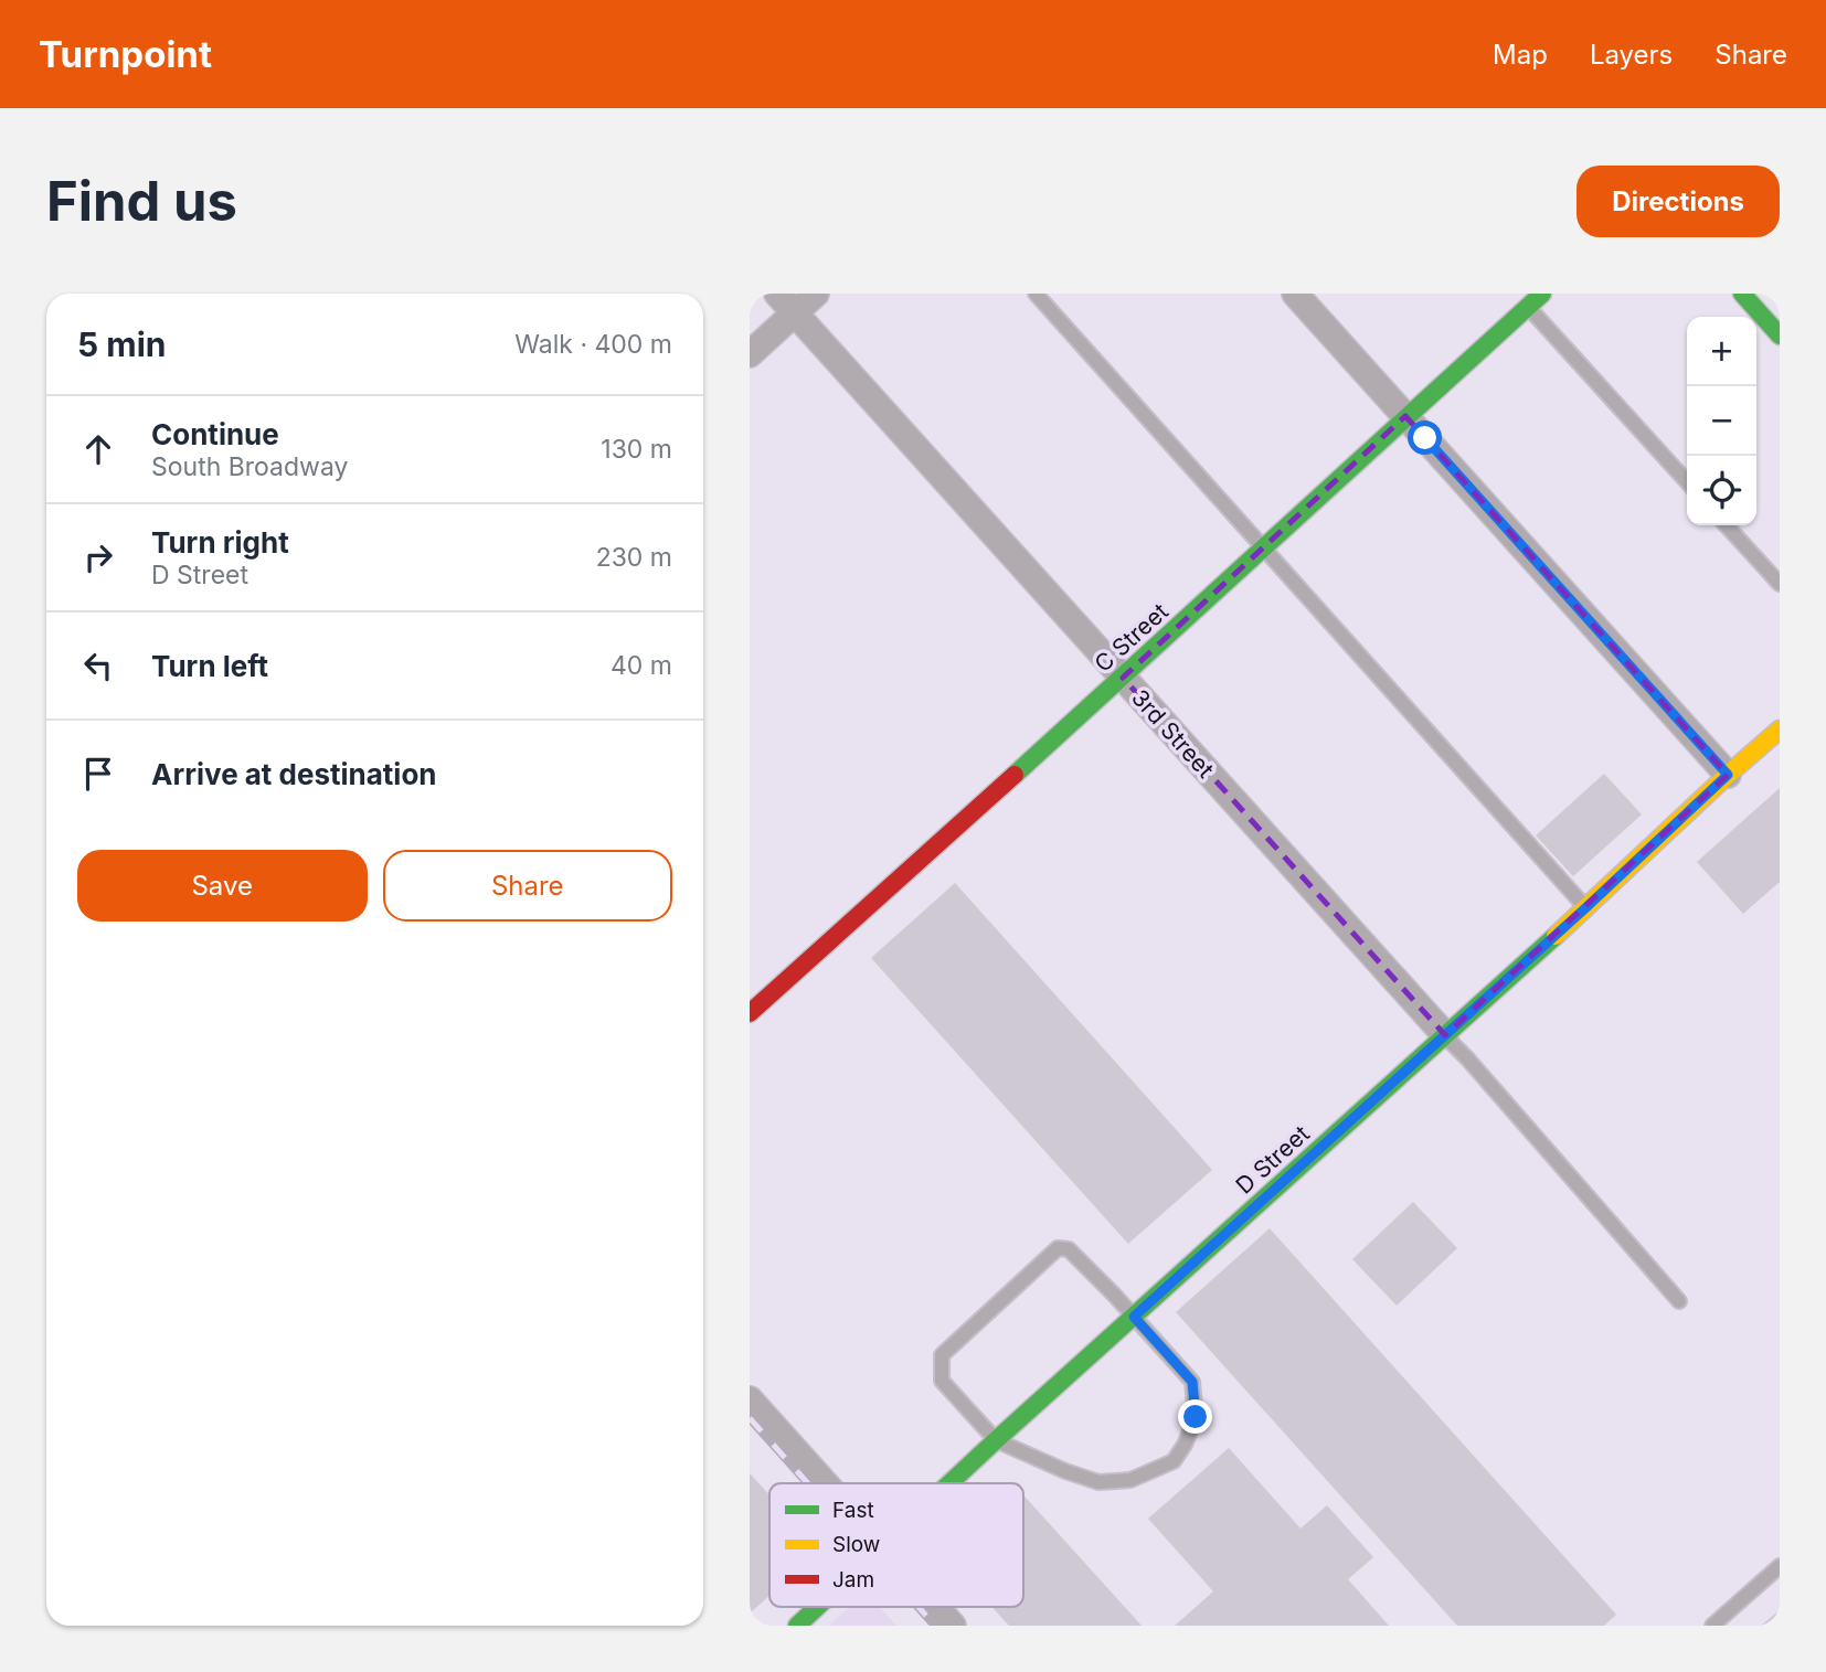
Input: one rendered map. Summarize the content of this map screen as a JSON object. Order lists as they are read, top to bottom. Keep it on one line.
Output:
{"streets":{"street":["C Street","3rd Street","D Street"]},"crossings":[["C Street","3rd Street"],["3rd Street","D Street"]],"legend":["Fast","Slow","Jam"],"page":{"header":"Turnpoint","nav":["Map","Layers","Share"],"buttons":["Directions",["Save","Share"]],"title":"Find us","heading":["5 min","Walk · 400 m"],"map_buttons":["+","−"],"list":[["Continue","South Broadway","130 m"],["Turn right","D Street","230 m"],["Turn left","40 m"],"Arrive at destination"]}}
